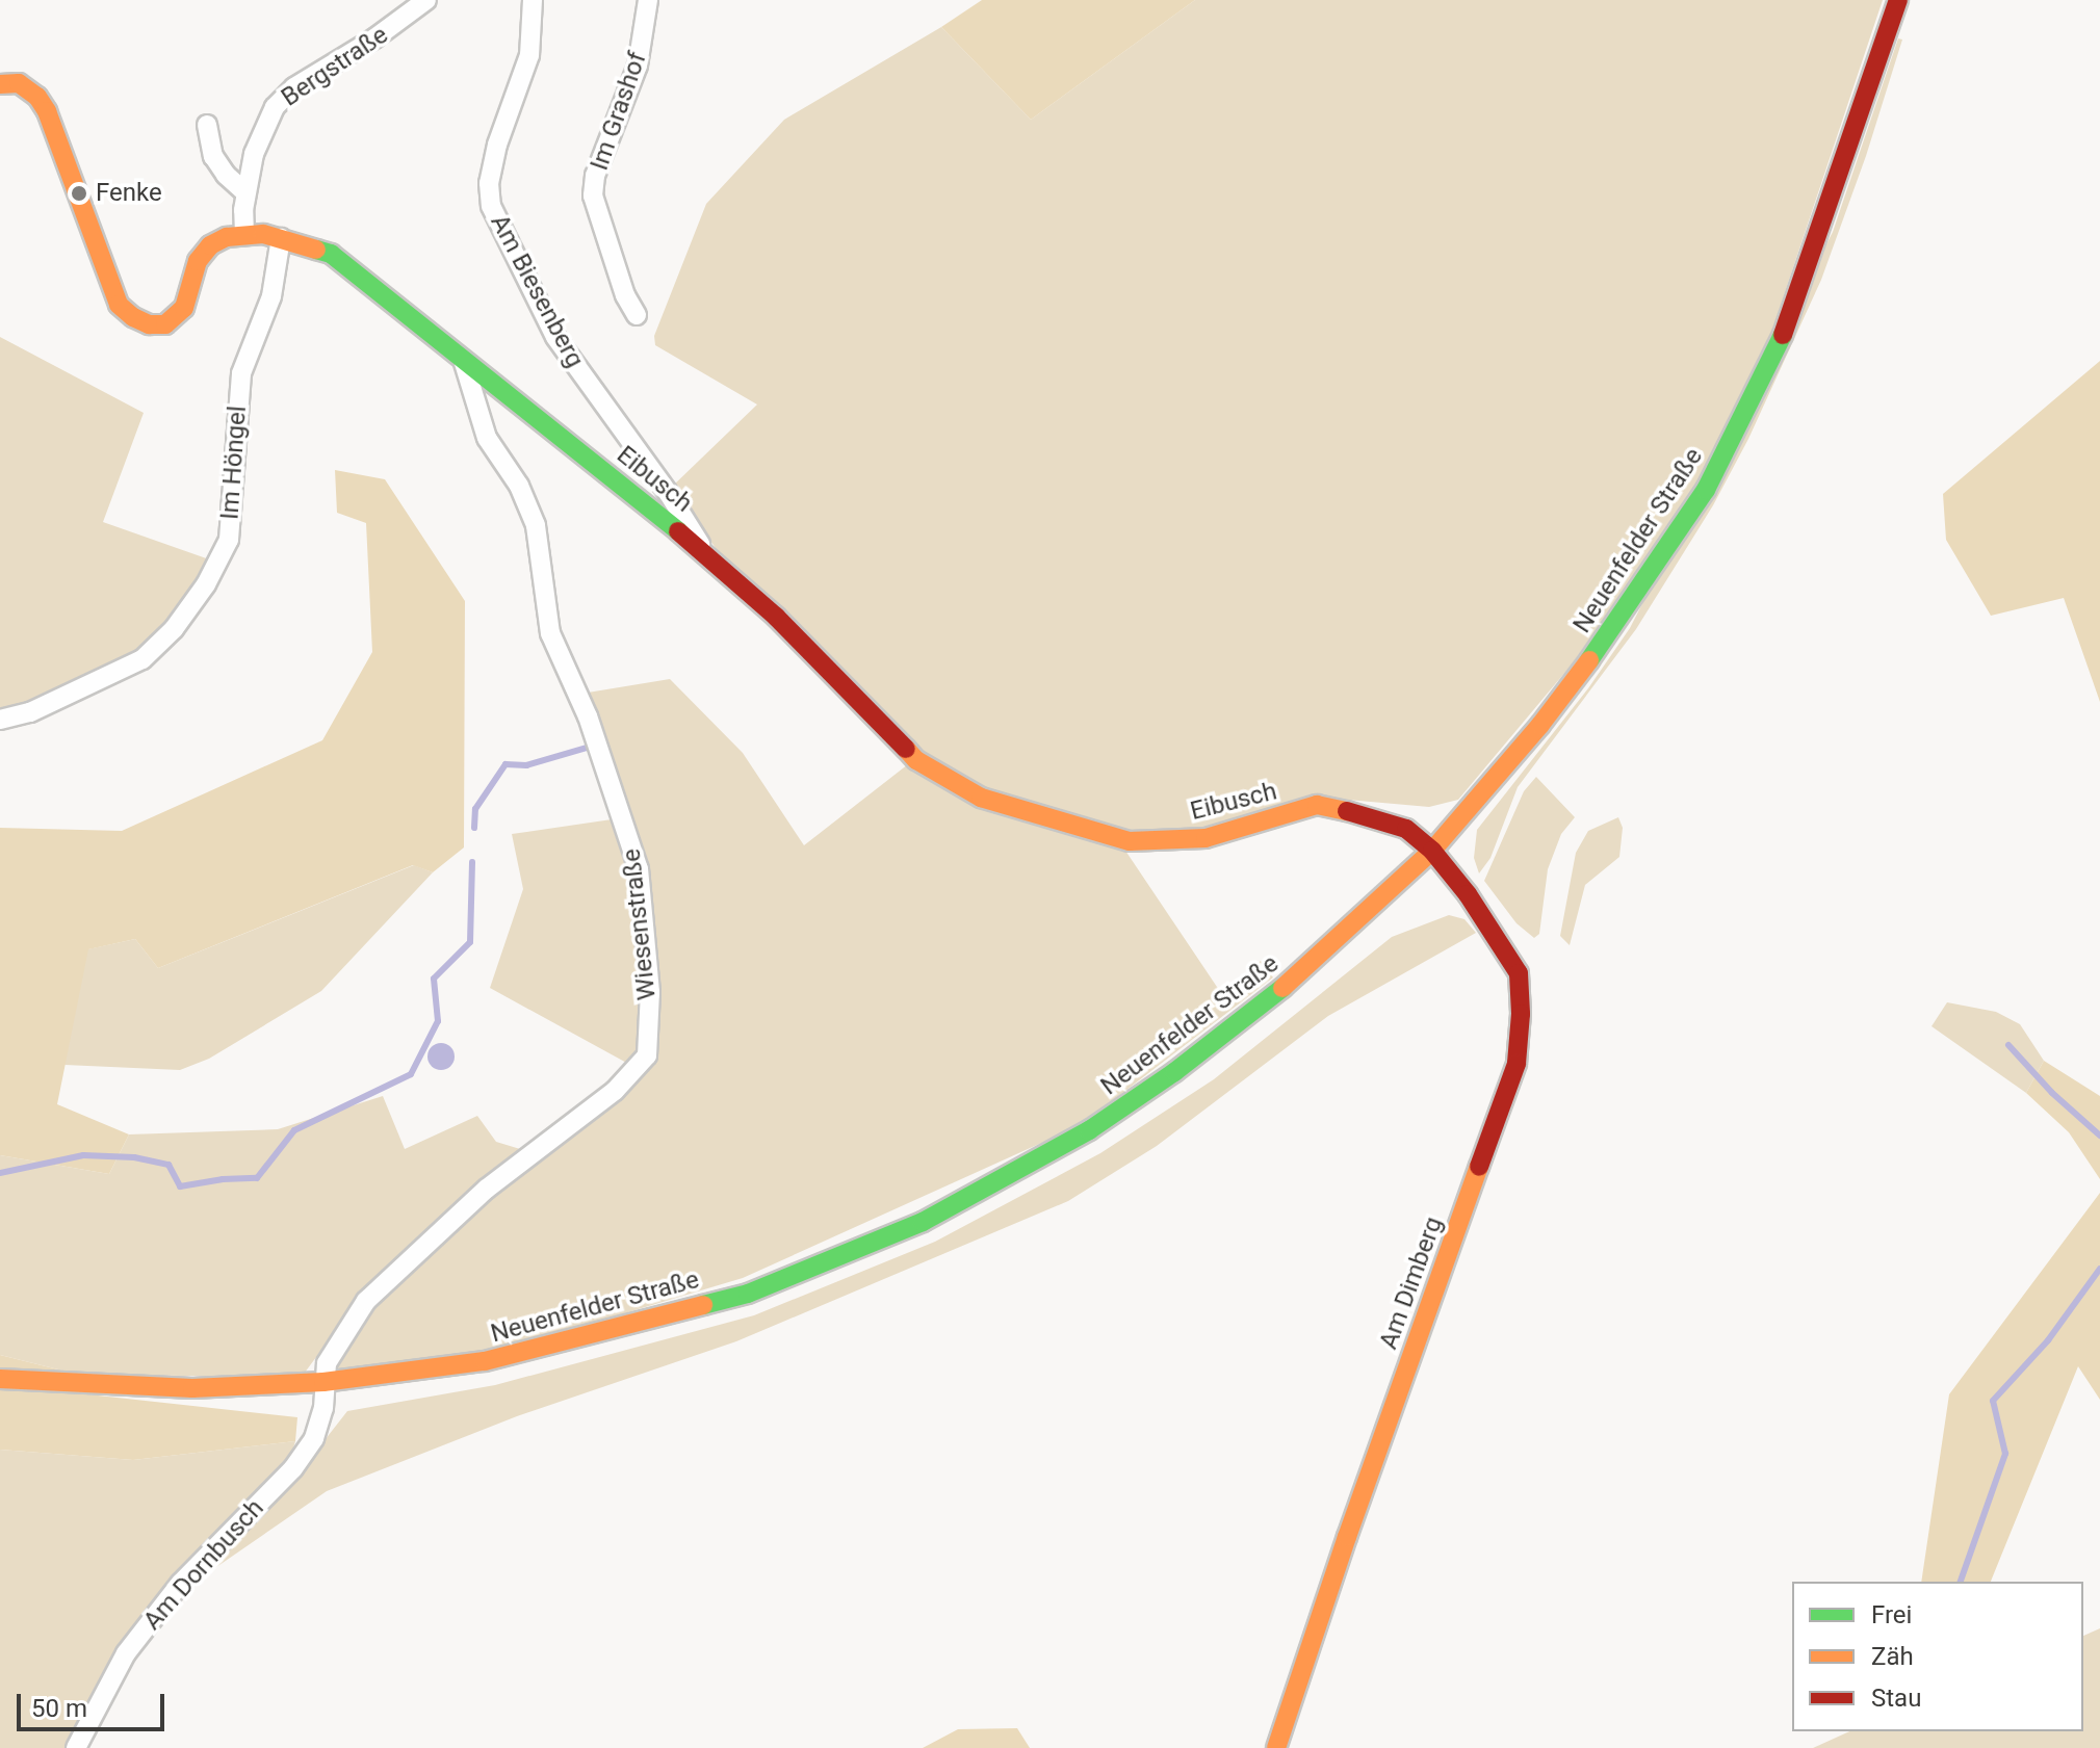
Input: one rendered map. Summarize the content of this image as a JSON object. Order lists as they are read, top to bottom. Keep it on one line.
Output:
{"streets":{"street":["Bergstraße","Im Grashof","Am Biesenberg","Im Höngel","Eibusch","Neuenfelder Straße","Wiesenstraße","Am Dimberg","Am Dornbusch"]},"crossings":[["Bergstraße","Eibusch"],["Am Biesenberg","Eibusch"],["Im Höngel","Eibusch"],["Eibusch","Neuenfelder Straße"],["Eibusch","Wiesenstraße"],["Eibusch","Am Dimberg"],["Neuenfelder Straße","Wiesenstraße"],["Neuenfelder Straße","Am Dimberg"],["Neuenfelder Straße","Am Dornbusch"],["Wiesenstraße","Am Dornbusch"]],"places":["Fenke"],"legend":["Frei","Zäh","Stau"],"scale_bar":"50 m"}
